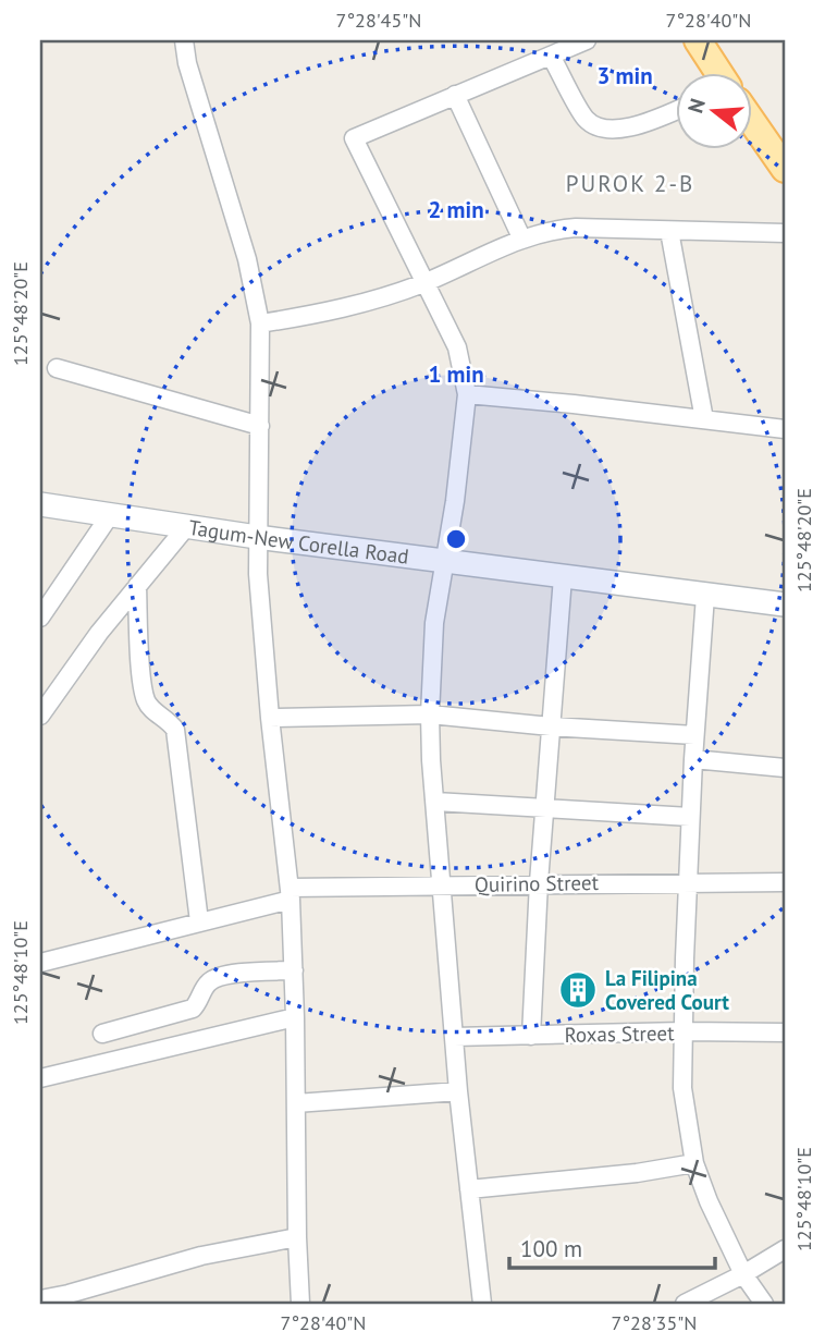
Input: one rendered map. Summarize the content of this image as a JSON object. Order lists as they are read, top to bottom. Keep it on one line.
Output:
{"streets":{"main road":["Tagum-New Corella Road"],"street":["Quirino Street","Roxas Street"]},"districts":["PUROK 2-B"],"places":{"building":["La Filipina Covered Court"]},"scale_bar":"100 m","north":"left","coordinates":["7°28'45\"N","7°28'40\"N","125°48'20\"E","125°48'10\"E","7°28'35\"N"],"rings":["3 min","2 min","1 min"]}
